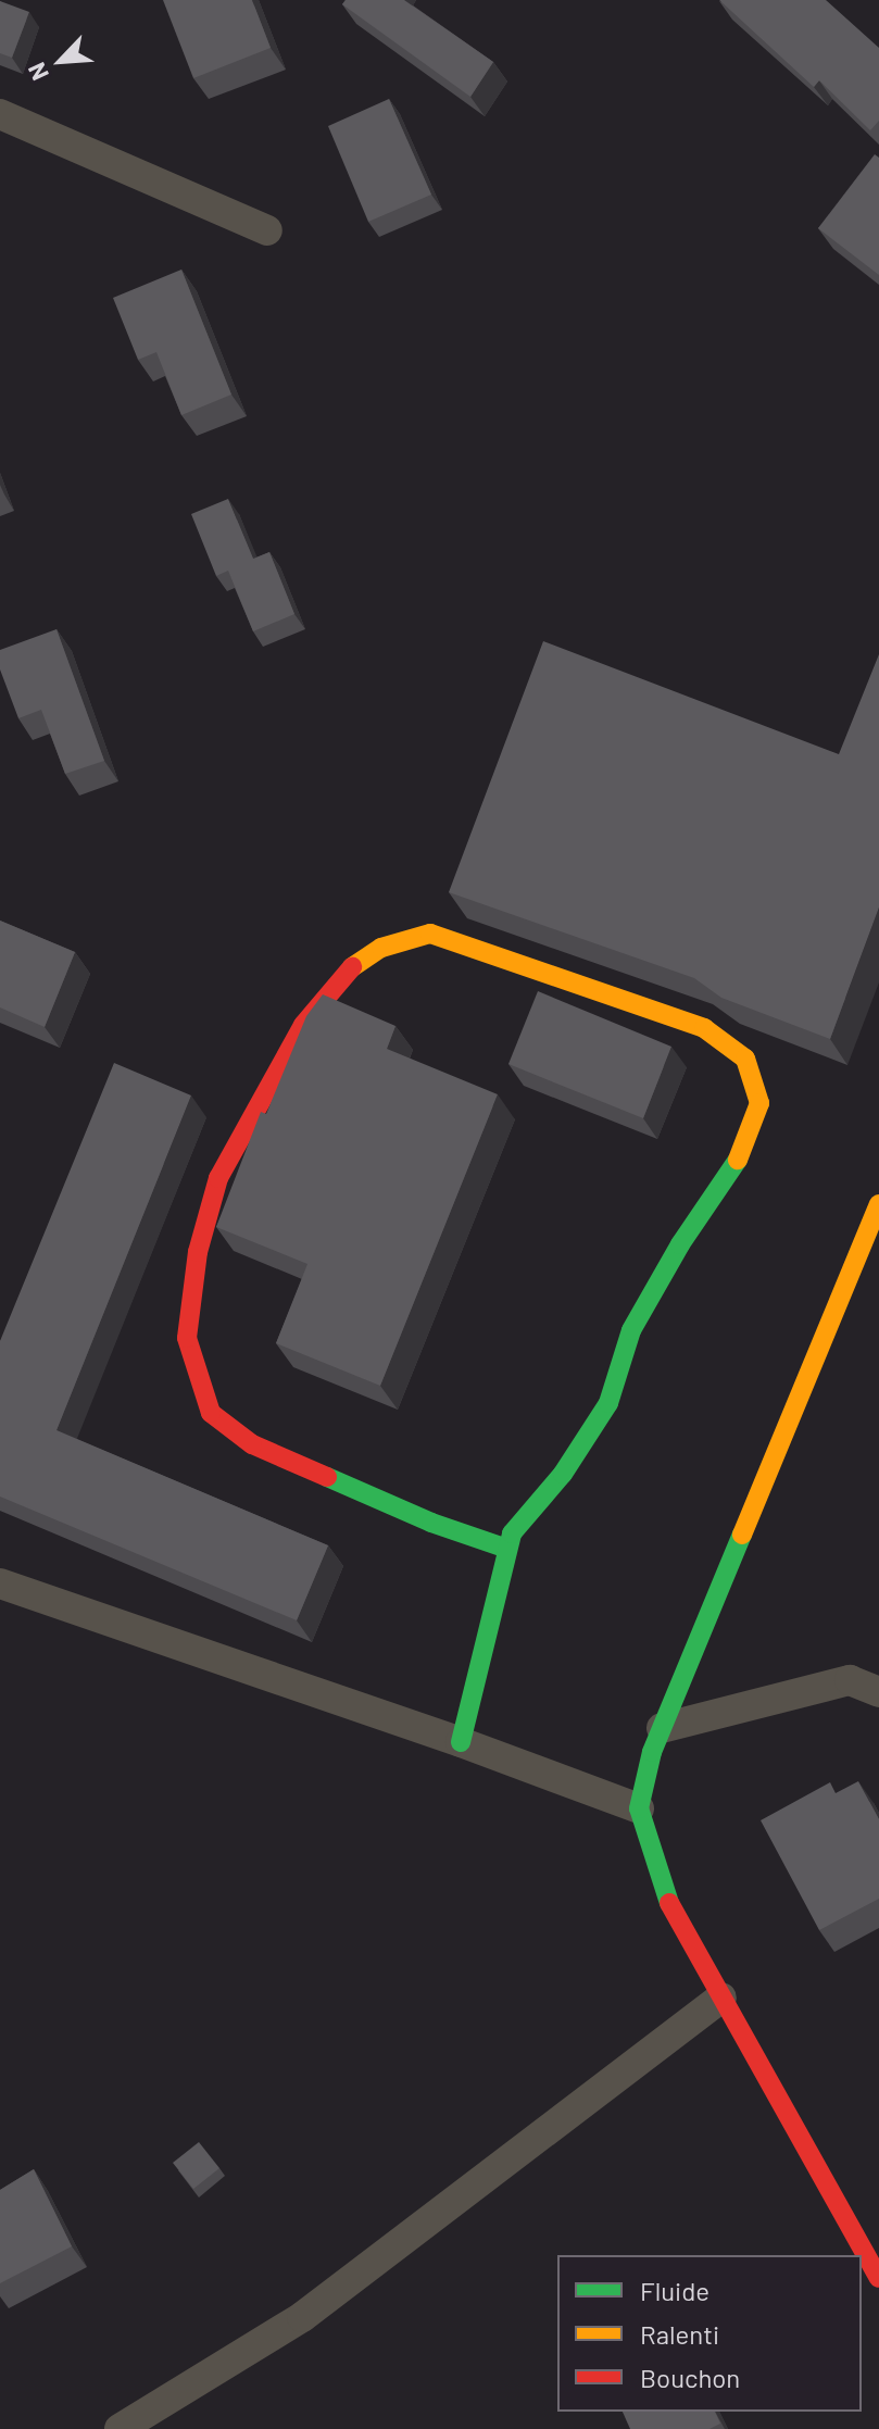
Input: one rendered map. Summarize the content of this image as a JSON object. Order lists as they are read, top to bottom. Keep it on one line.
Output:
{"legend":["Fluide","Ralenti","Bouchon"],"north":"bottom left"}
